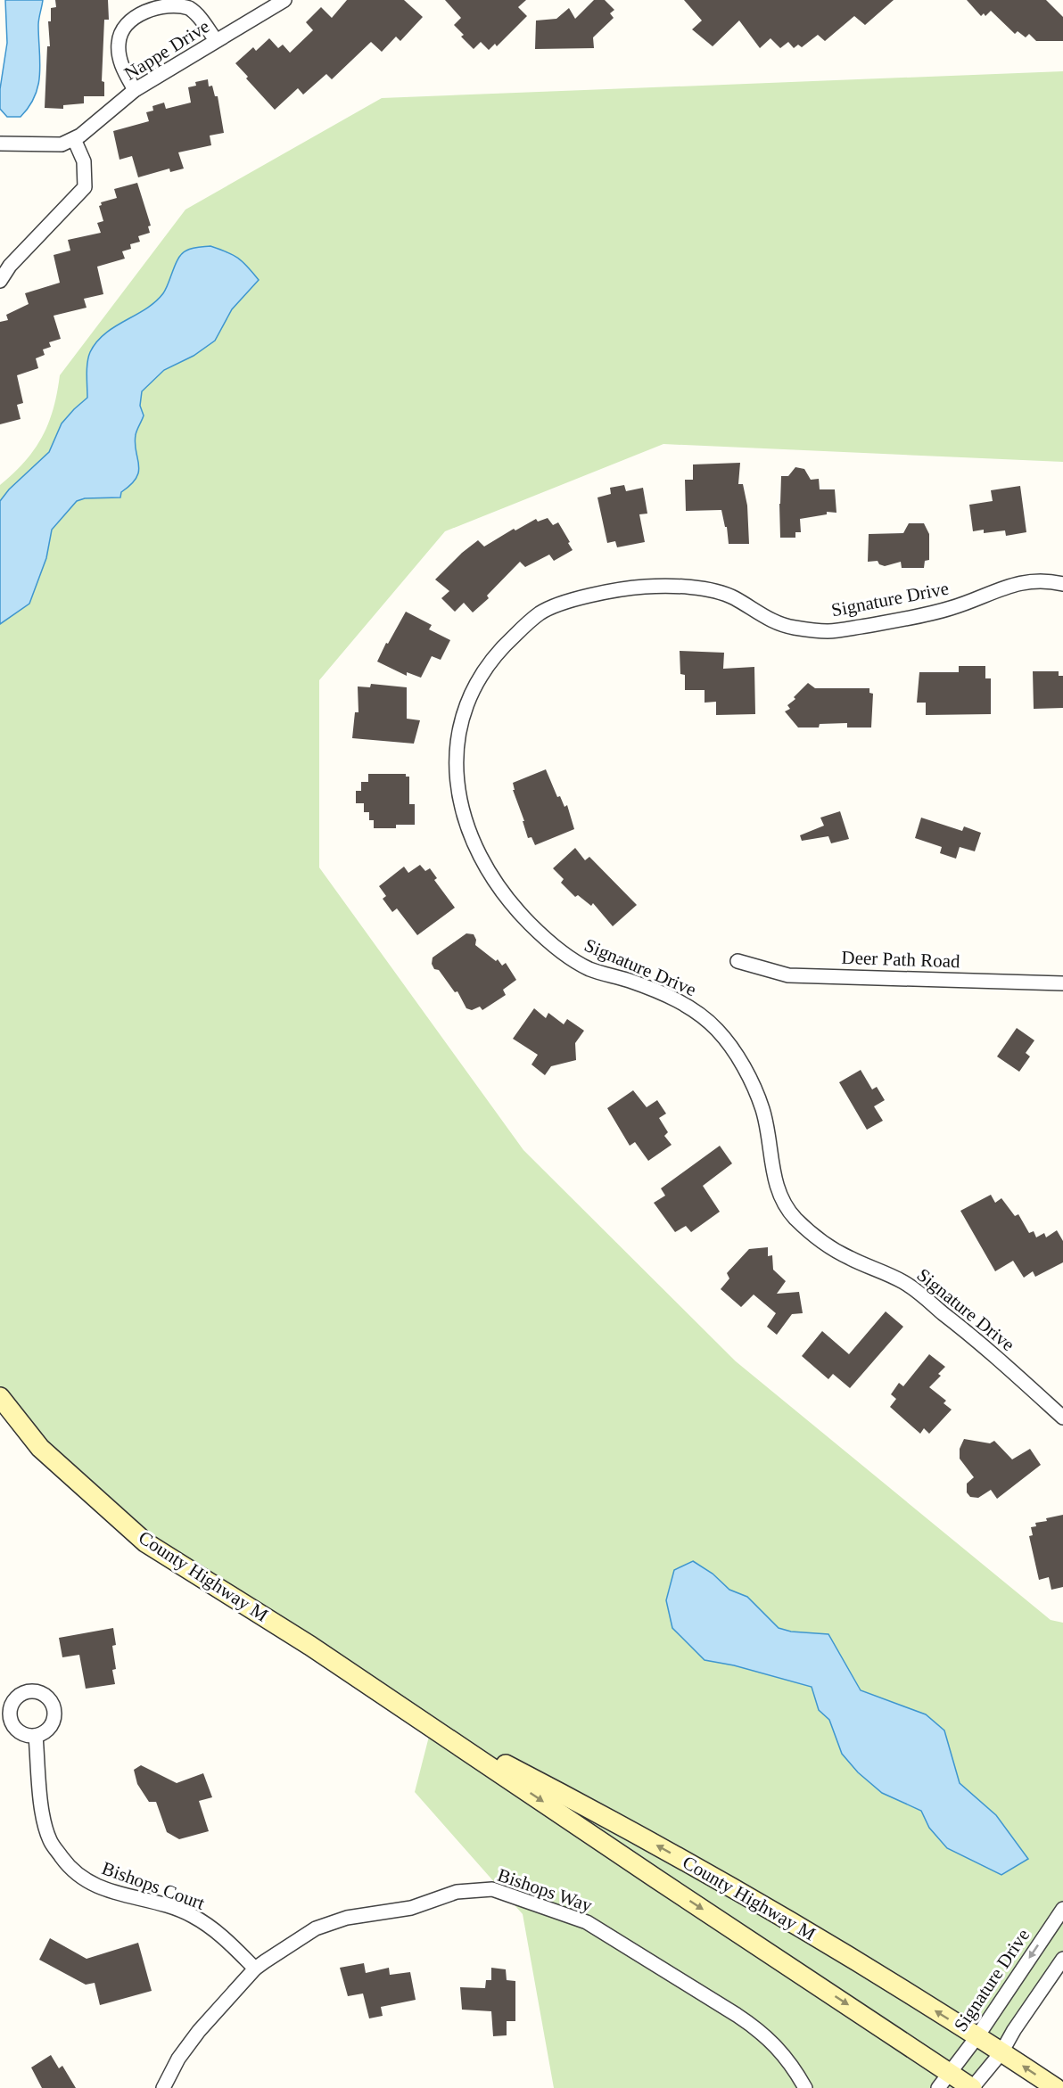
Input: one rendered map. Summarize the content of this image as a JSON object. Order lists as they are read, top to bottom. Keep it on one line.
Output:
{"streets":{"main road":["County Highway M"],"street":["Nappe Drive","Signature Drive","Deer Path Road","Bishops Court","Bishops Way"]},"crossings":[["Signature Drive","County Highway M"],["Bishops Court","Bishops Way"]]}
